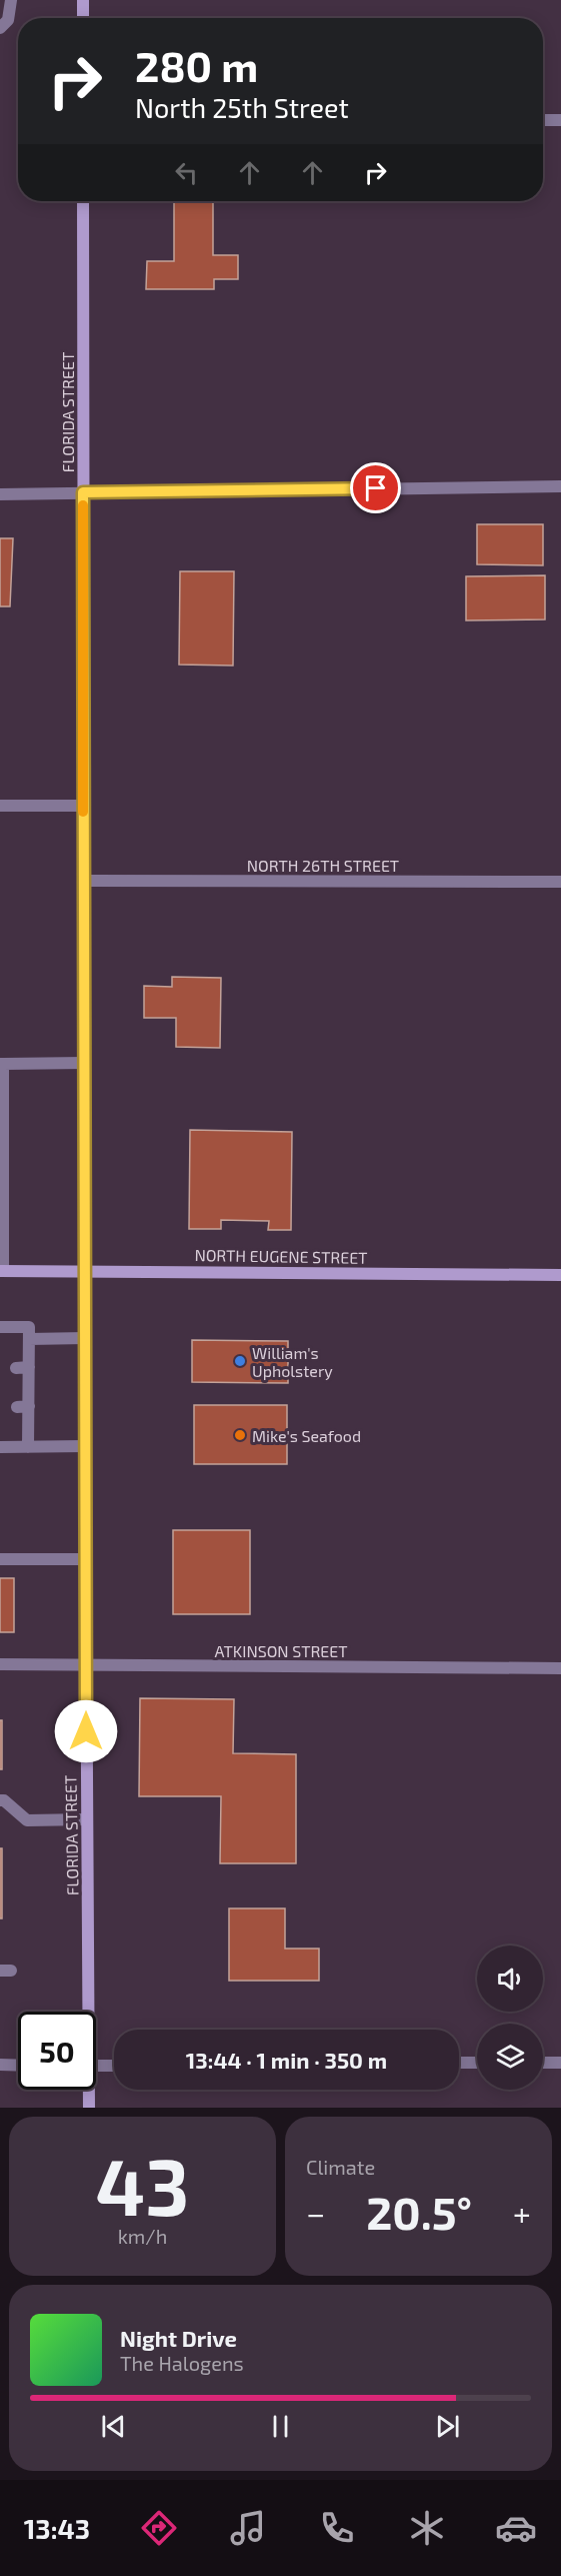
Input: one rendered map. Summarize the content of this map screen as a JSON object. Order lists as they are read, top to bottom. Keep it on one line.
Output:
{"streets":{"main road":["FLORIDA STREET","NORTH EUGENE STREET"],"street":["NORTH 26TH STREET","ATKINSON STREET"]},"crossings":[["FLORIDA STREET","NORTH 26TH STREET"],["FLORIDA STREET","NORTH EUGENE STREET"],["FLORIDA STREET","ATKINSON STREET"]],"places":["William's Upholstery","Mike's Seafood"],"page":{"turn":["280 m","North 25th Street"],"limit":"50","trip":"13:44 · 1 min · 350 m","tile":[["43","km/h"],"Climate"],"heat":["−","20.5°","+"],"song":["Night Drive","The Halogens"],"tabs":"13:43"}}
